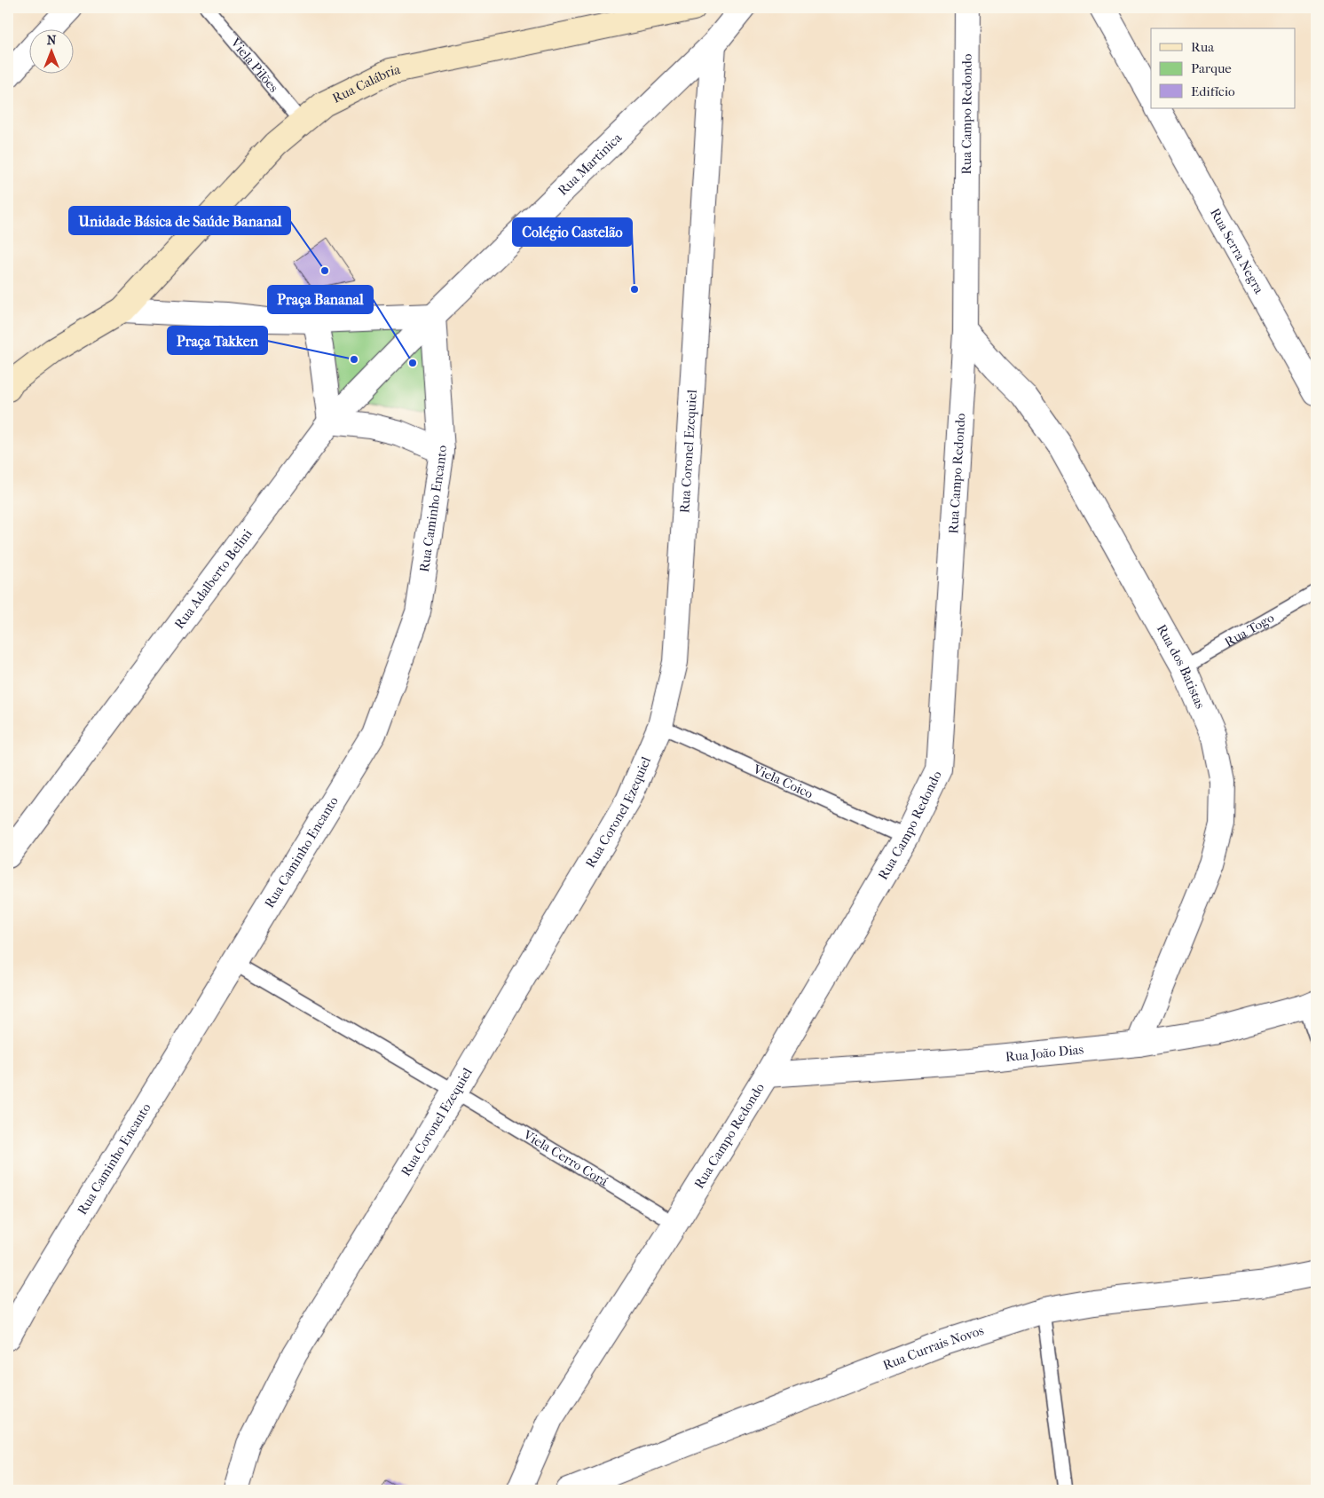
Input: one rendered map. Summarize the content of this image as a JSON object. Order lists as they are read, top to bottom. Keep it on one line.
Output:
{"streets":{"street":["Rua Calábria","Rua Campo Redondo","Rua Martinica","Rua Serra Negra","Rua Coronel Ezequiel","Rua Caminho Encanto","Rua Adalberto Belini","Rua dos Batistas","Rua João Dias","Rua Currais Novos"],"lane":["Viela Pilões","Rua Togo","Viela Coico","Viela Cerro Corá"]},"crossings":[["Viela Pilões","Rua Calábria"],["Rua Campo Redondo","Rua dos Batistas"],["Rua Campo Redondo","Viela Coico"],["Rua Campo Redondo","Rua João Dias"],["Rua Campo Redondo","Viela Cerro Corá"],["Rua Martinica","Rua Coronel Ezequiel"],["Rua Martinica","Rua Caminho Encanto"],["Rua Martinica","Rua Adalberto Belini"],["Rua Coronel Ezequiel","Viela Coico"],["Rua Coronel Ezequiel","Viela Cerro Corá"],["Rua Caminho Encanto","Rua Adalberto Belini"],["Rua Caminho Encanto","Viela Cerro Corá"],["Rua Togo","Rua dos Batistas"],["Rua dos Batistas","Rua João Dias"]],"places":["Unidade Básica de Saúde Bananal","Colégio Castelão","Praça Takken","Praça Bananal"],"legend":["Rua","Parque","Edifício"],"north":"top"}
